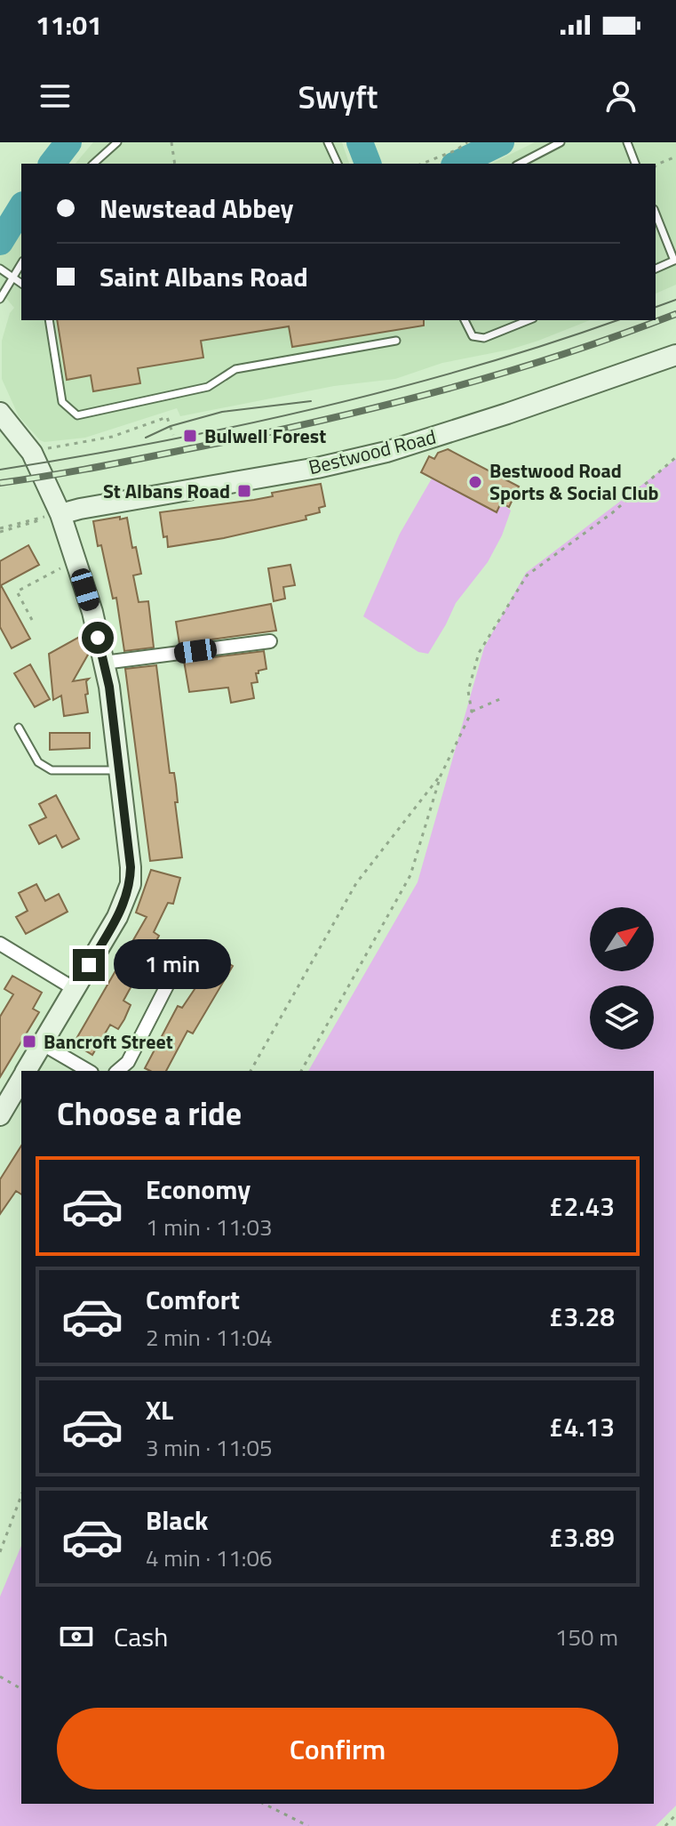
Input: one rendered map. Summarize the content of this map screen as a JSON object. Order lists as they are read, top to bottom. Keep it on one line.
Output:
{"streets":{"street":["Bestwood Road"]},"places":{"transit":["Bulwell Forest","St Albans Road","Bancroft Street"],"other":["Bestwood Road Sports & Social Club"]},"north":"top right","page":{"status":"11:01","header":"Swyft","banner":["Newstead Abbey","Saint Albans Road"],"bubble":"1 min","heading":"Choose a ride","list":[{"name":"Economy","note":"1 min · 11:03","value":"£2.43"},{"name":"Comfort","note":"2 min · 11:04","value":"£3.28"},{"name":"XL","note":"3 min · 11:05","value":"£4.13"},{"name":"Black","note":"4 min · 11:06","value":"£3.89"}],"pay":["Cash","150 m"],"buttons":"Confirm"}}
